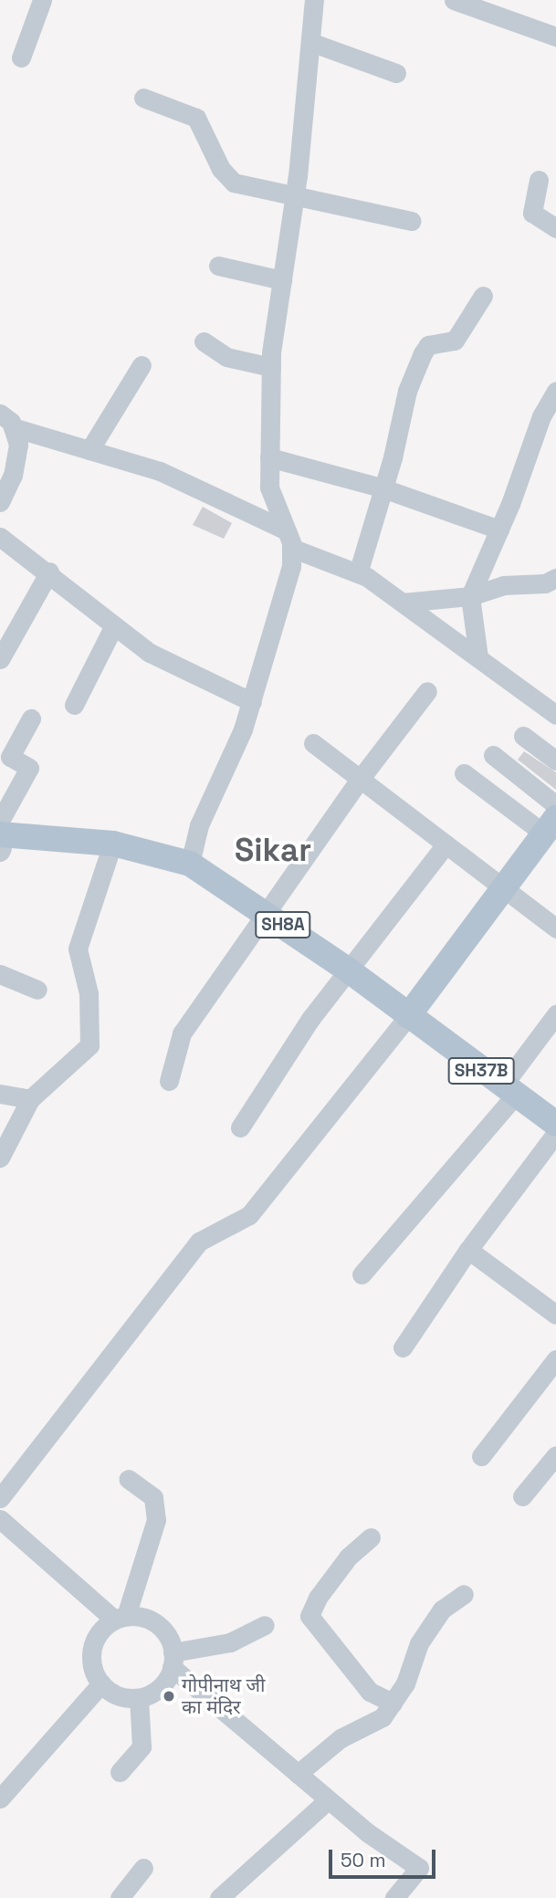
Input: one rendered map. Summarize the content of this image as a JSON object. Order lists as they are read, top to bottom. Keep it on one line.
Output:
{"streets":{"main road":["SH8A","SH37B"]},"crossings":[["SH8A","SH37B"]],"districts":["Sikar"],"places":["गोपीनाथ जी का मंदिर"],"scale_bar":"50 m"}
